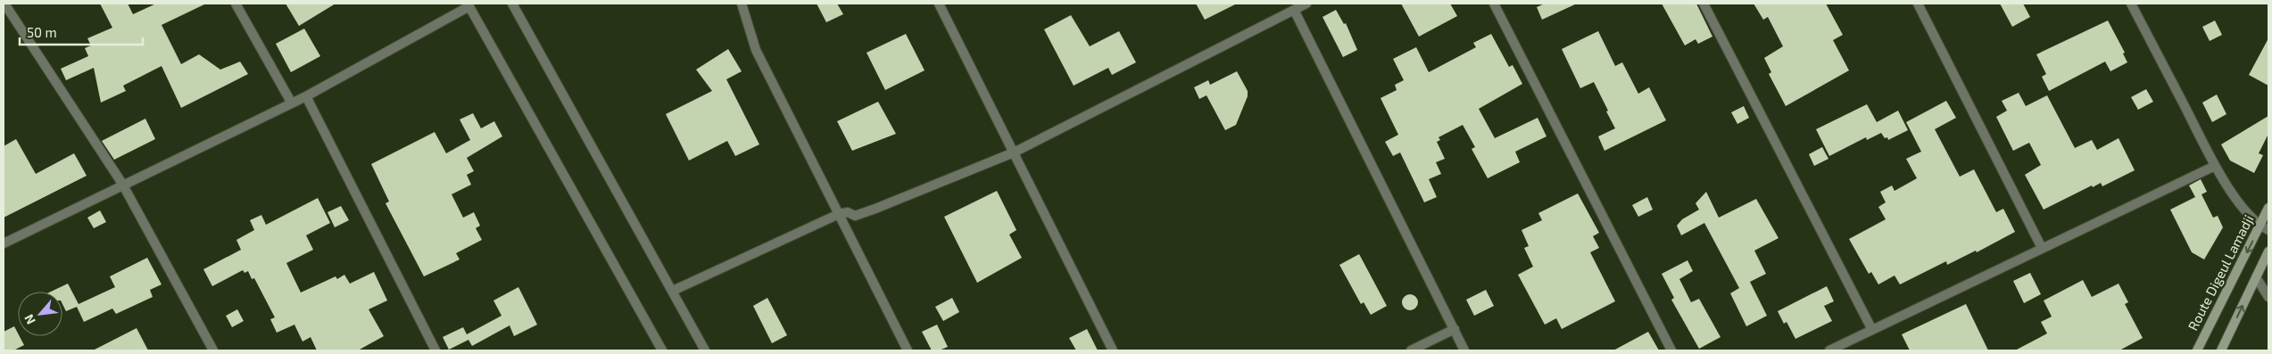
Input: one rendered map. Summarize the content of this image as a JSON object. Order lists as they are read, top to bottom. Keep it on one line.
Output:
{"streets":{"main road":["Route Digeul Lamadji"]},"scale_bar":"50 m","north":"bottom left"}
